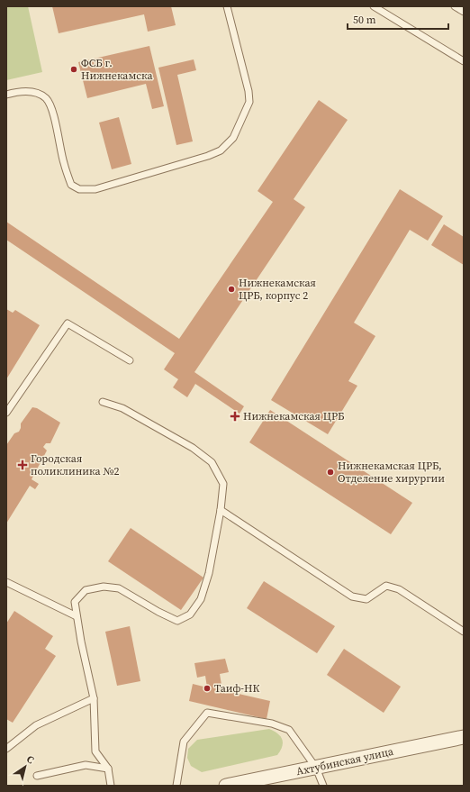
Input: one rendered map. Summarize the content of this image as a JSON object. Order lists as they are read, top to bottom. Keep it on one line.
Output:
{"streets":{"street":["Ахтубинская улица"]},"places":{"other":["ФСБ г. Нижнекамска","Нижнекамская ЦРБ, корпус 2","Нижнекамская ЦРБ, Отделение хирургии","Таиф-НК"],"health":["Нижнекамская ЦРБ","Городская поликлиника №2"]},"scale_bar":"50 m","north":"top right"}
